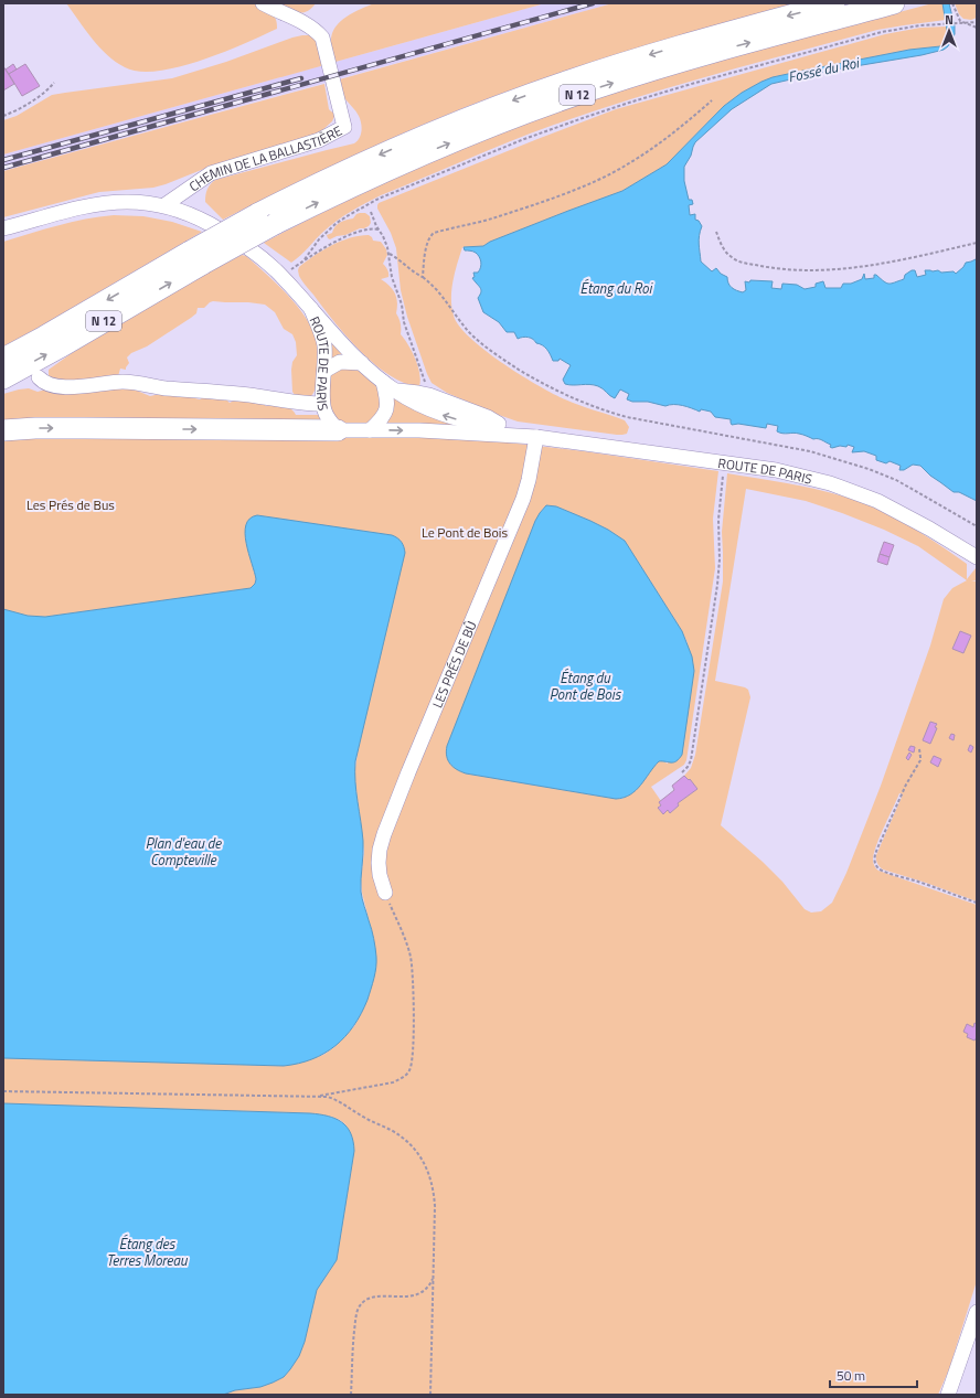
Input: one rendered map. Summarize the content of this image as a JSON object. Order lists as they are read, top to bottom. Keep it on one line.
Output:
{"streets":{"highway":["N 12"],"street":["CHEMIN DE LA BALLASTIÈRE","ROUTE DE PARIS","LES PRÉS DE BÛ"]},"crossings":[["ROUTE DE PARIS","LES PRÉS DE BÛ"]],"water":["Fossé du Roi","Étang du Roi","Étang du Pont de Bois","Plan d'eau de Compteville","Étang des Terres Moreau"],"parks":["Les Prés de Bus","Le Pont de Bois"],"scale_bar":"50 m","north":"top"}
